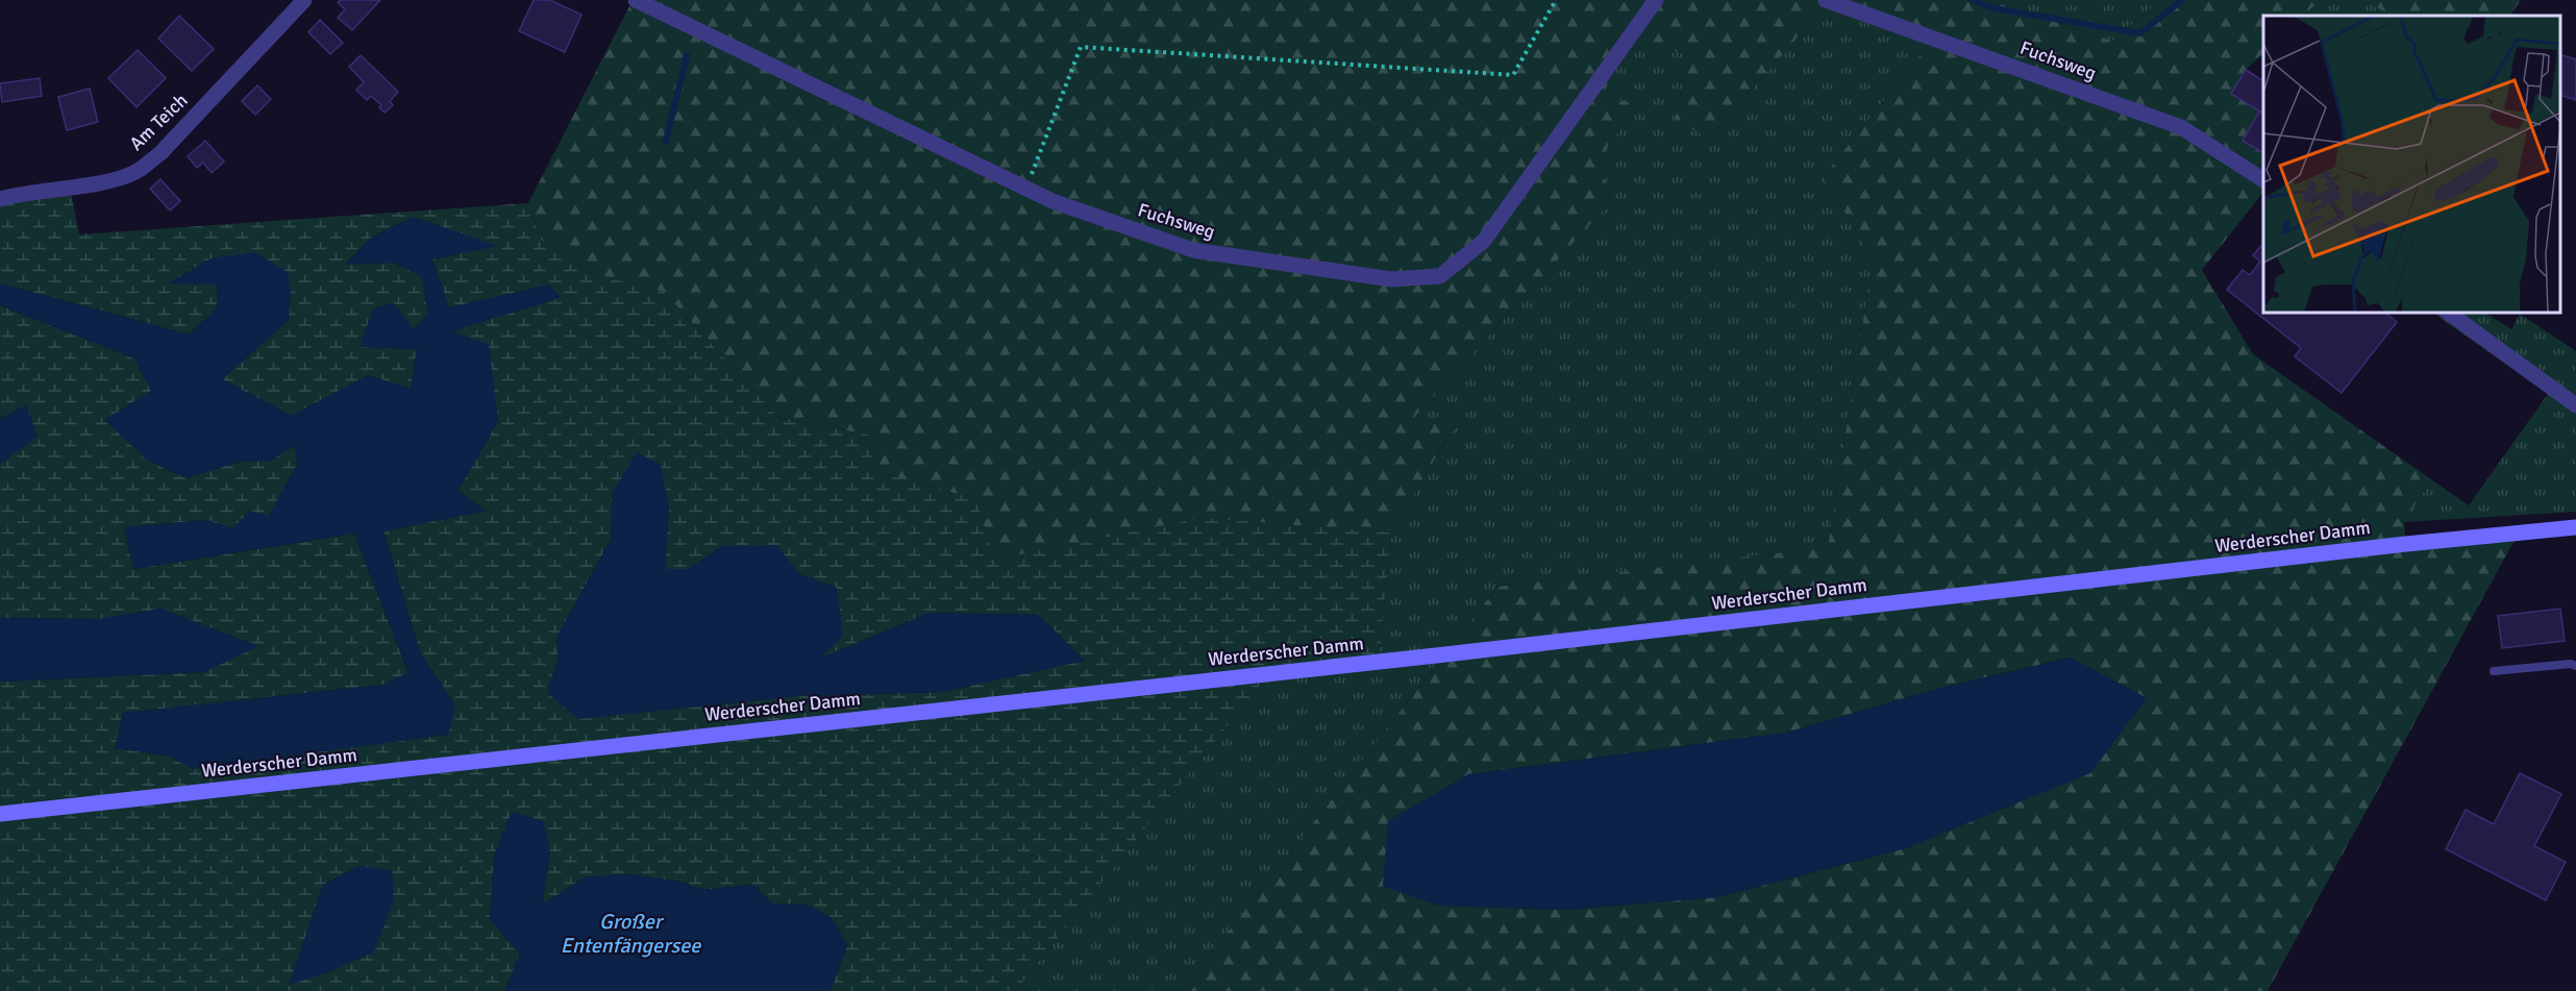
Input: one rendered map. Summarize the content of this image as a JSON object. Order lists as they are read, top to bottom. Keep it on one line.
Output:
{"streets":{"street":["Fuchsweg","Am Teich","Werderscher Damm"]},"water":["Großer Entenfängersee"]}
